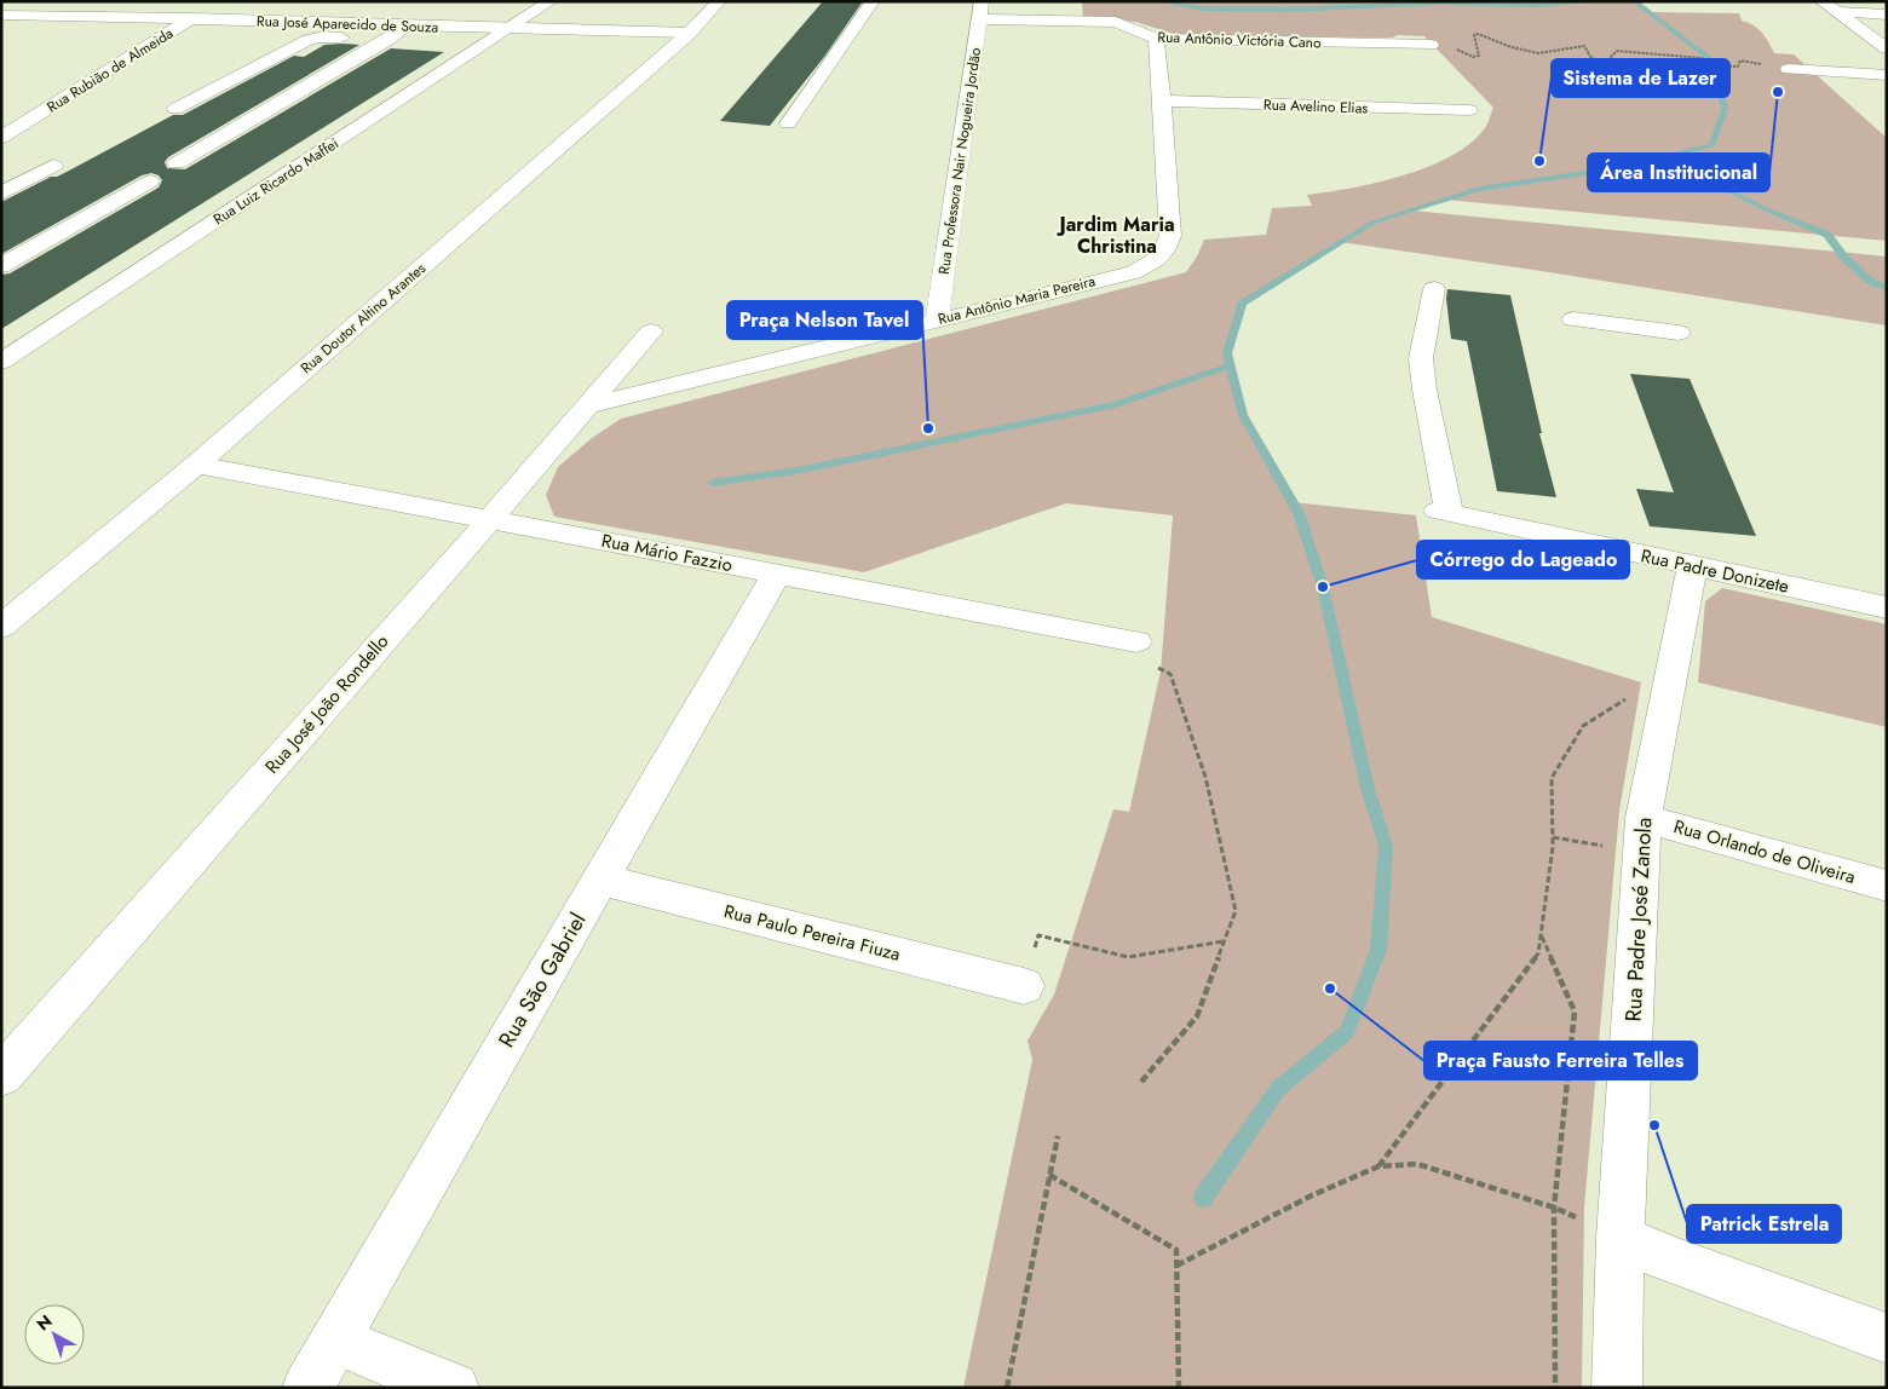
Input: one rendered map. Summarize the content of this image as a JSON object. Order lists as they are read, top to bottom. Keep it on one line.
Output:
{"streets":{"street":["Rua José Aparecido de Souza","Rua Antônio Victória Cano","Rua Rubião de Almeida","Rua Avelino Elias","Rua Professora Nair Nogueira Jordão","Rua Luiz Ricardo Maffei","Rua Antônio Maria Pereira","Rua Doutor Altino Arantes","Rua Mário Fazzio","Rua Padre Donizete","Rua José João Rondello","Rua Orlando de Oliveira","Rua Padre José Zanola","Rua Paulo Pereira Fiuza","Rua São Gabriel"]},"crossings":[["Rua José Aparecido de Souza","Rua Rubião de Almeida"],["Rua José Aparecido de Souza","Rua Luiz Ricardo Maffei"],["Rua José Aparecido de Souza","Rua Doutor Altino Arantes"],["Rua Antônio Victória Cano","Rua Professora Nair Nogueira Jordão"],["Rua Antônio Victória Cano","Rua Antônio Maria Pereira"],["Rua Avelino Elias","Rua Antônio Maria Pereira"],["Rua Professora Nair Nogueira Jordão","Rua Antônio Maria Pereira"],["Rua Antônio Maria Pereira","Rua José João Rondello"],["Rua Doutor Altino Arantes","Rua Mário Fazzio"],["Rua Mário Fazzio","Rua José João Rondello"],["Rua Mário Fazzio","Rua São Gabriel"],["Rua Padre Donizete","Rua Padre José Zanola"],["Rua Orlando de Oliveira","Rua Padre José Zanola"],["Rua Paulo Pereira Fiuza","Rua São Gabriel"]],"districts":["Jardim Maria Christina"],"places":["Área Institucional","Sistema de Lazer","Praça Nelson Tavel","Córrego do Lageado","Praça Fausto Ferreira Telles","Patrick Estrela"],"north":"top left"}
